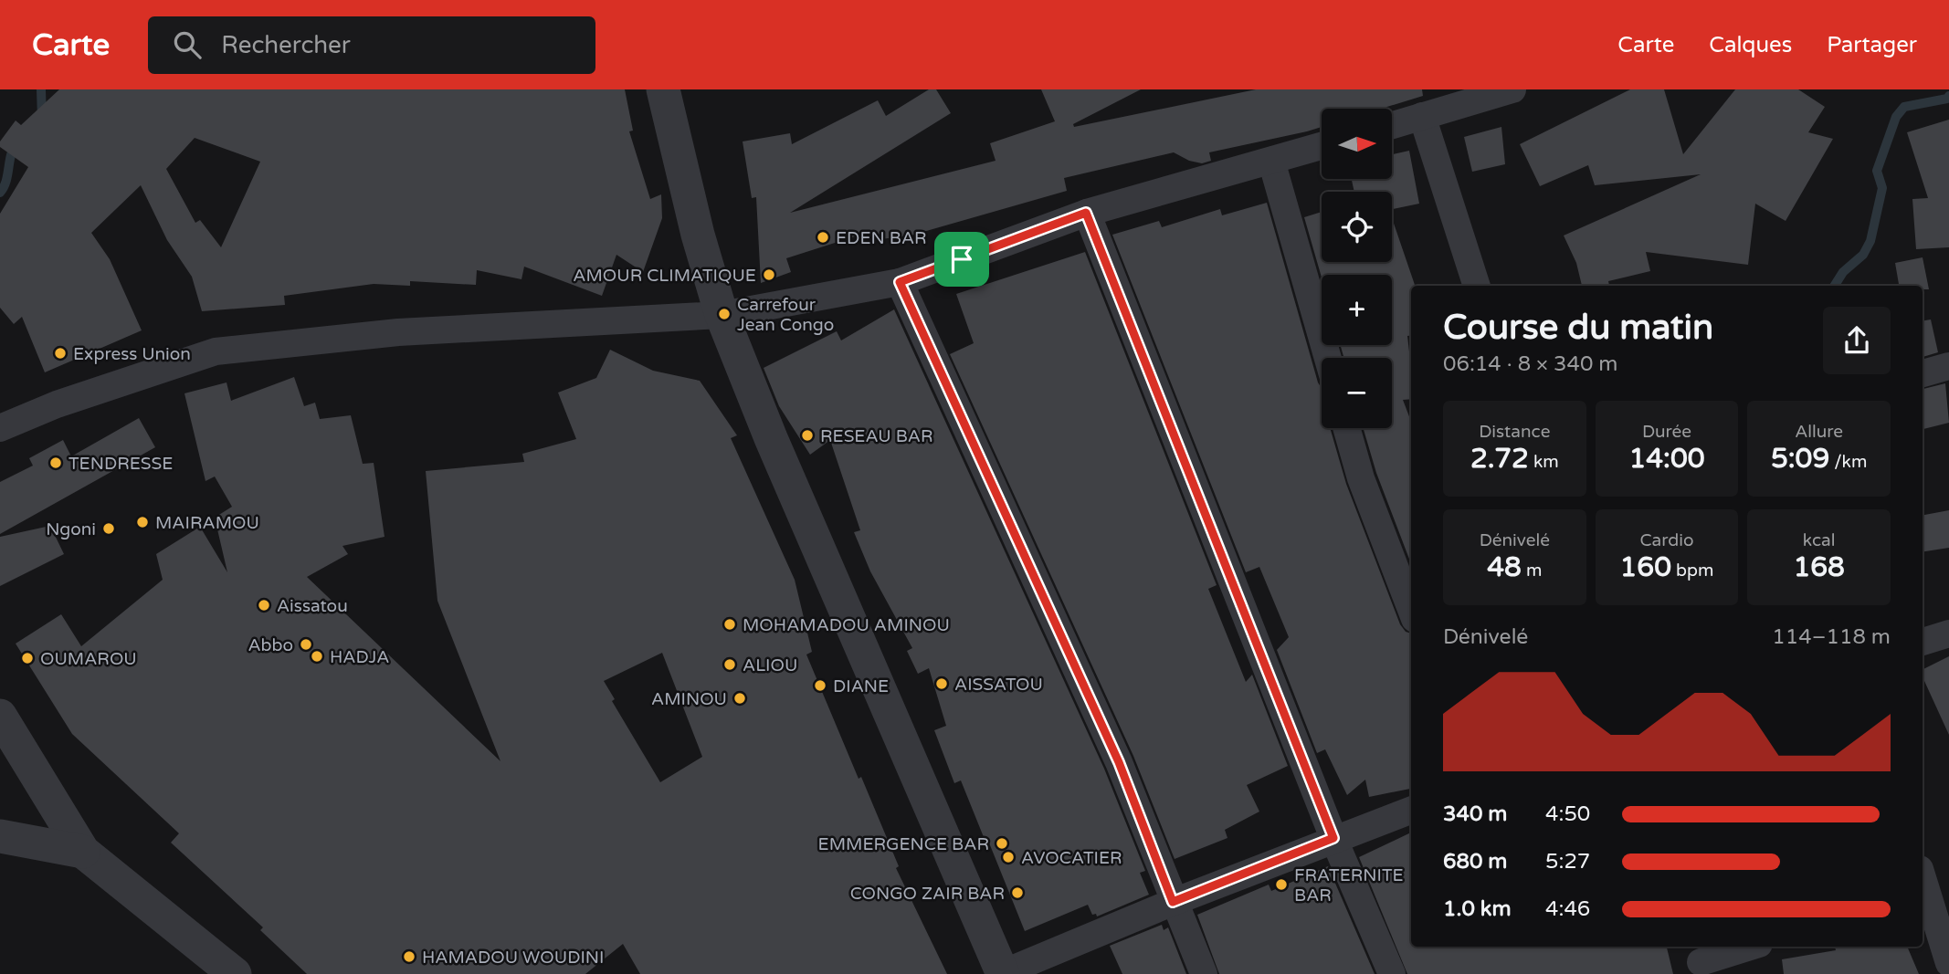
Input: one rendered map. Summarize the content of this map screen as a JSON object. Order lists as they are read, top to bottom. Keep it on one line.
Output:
{"places":["EDEN BAR","AMOUR CLIMATIQUE","Carrefour Jean Congo","Express Union","RESEAU BAR","TENDRESSE","MAIRAMOU","Ngoni","Aissatou","MOHAMADOU AMINOU","Abbo","HADJA","OUMAROU","ALIOU","AISSATOU","DIANE","AMINOU","EMMERGENCE BAR","AVOCATIER","FRATERNITE BAR","CONGO ZAIR BAR","HAMADOU WOUDINI"],"north":"right","page":{"header":"Carte","search":"Rechercher","nav":["Carte","Calques","Partager"],"map_buttons":["+","−"],"heading":["Course du matin","06:14 · 8 × 340 m"],"stats":[["Distance","2.72 km"],["Durée","14:00"],["Allure","5:09 /km"],["Dénivelé","48 m"],["Cardio","160 bpm"],["kcal","168"]],"chart":["Dénivelé","114–118 m"],"list":[{"name":"340 m","note":"4:50"},{"name":"680 m","note":"5:27"},{"name":"1.0 km","note":"4:46"}]}}
